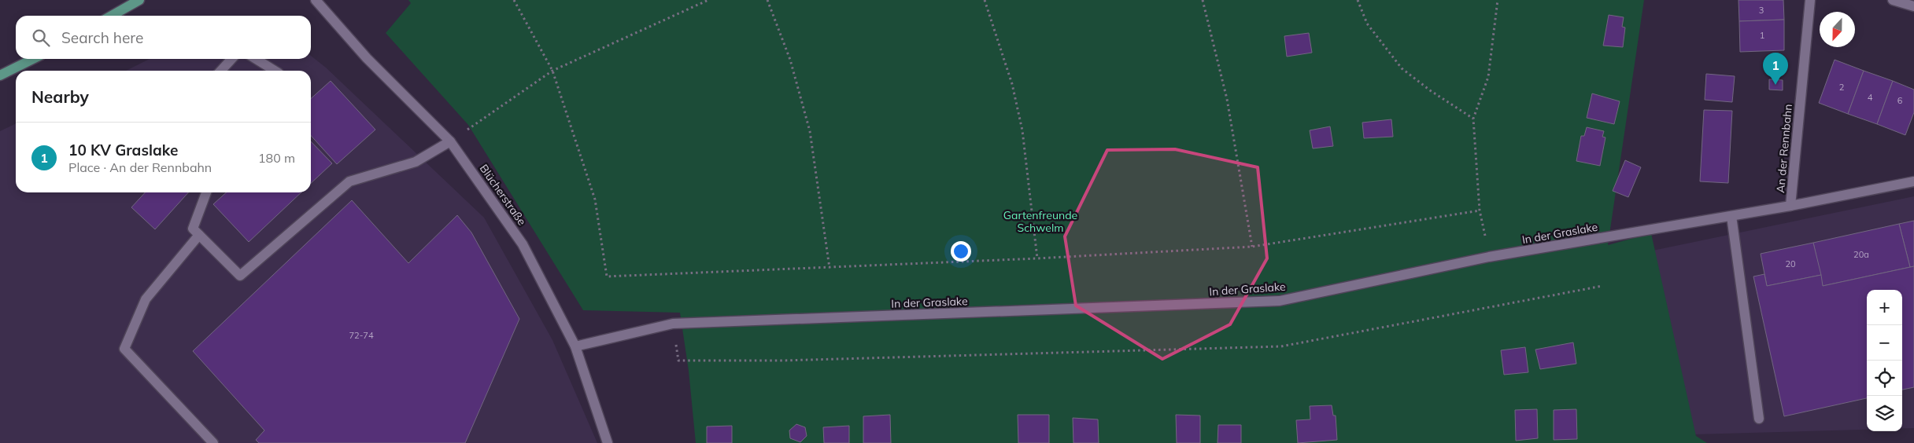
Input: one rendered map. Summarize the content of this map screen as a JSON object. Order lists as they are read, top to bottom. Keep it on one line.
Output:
{"streets":{"street":["An der Rennbahn","Blücherstraße","In der Graslake"]},"crossings":[["An der Rennbahn","In der Graslake"],["Blücherstraße","In der Graslake"]],"parks":["Gartenfreunde Schwelm"],"house_numbers":["3","1","2","4","6","20a","20","72-74"],"north":"bottom","page":{"search":"Search here","pins":"1","heading":"Nearby","list":[{"mark":"1","name":"10 KV Graslake","note":"Place · An der Rennbahn","value":"180 m"}],"map_buttons":["+","−"]}}
